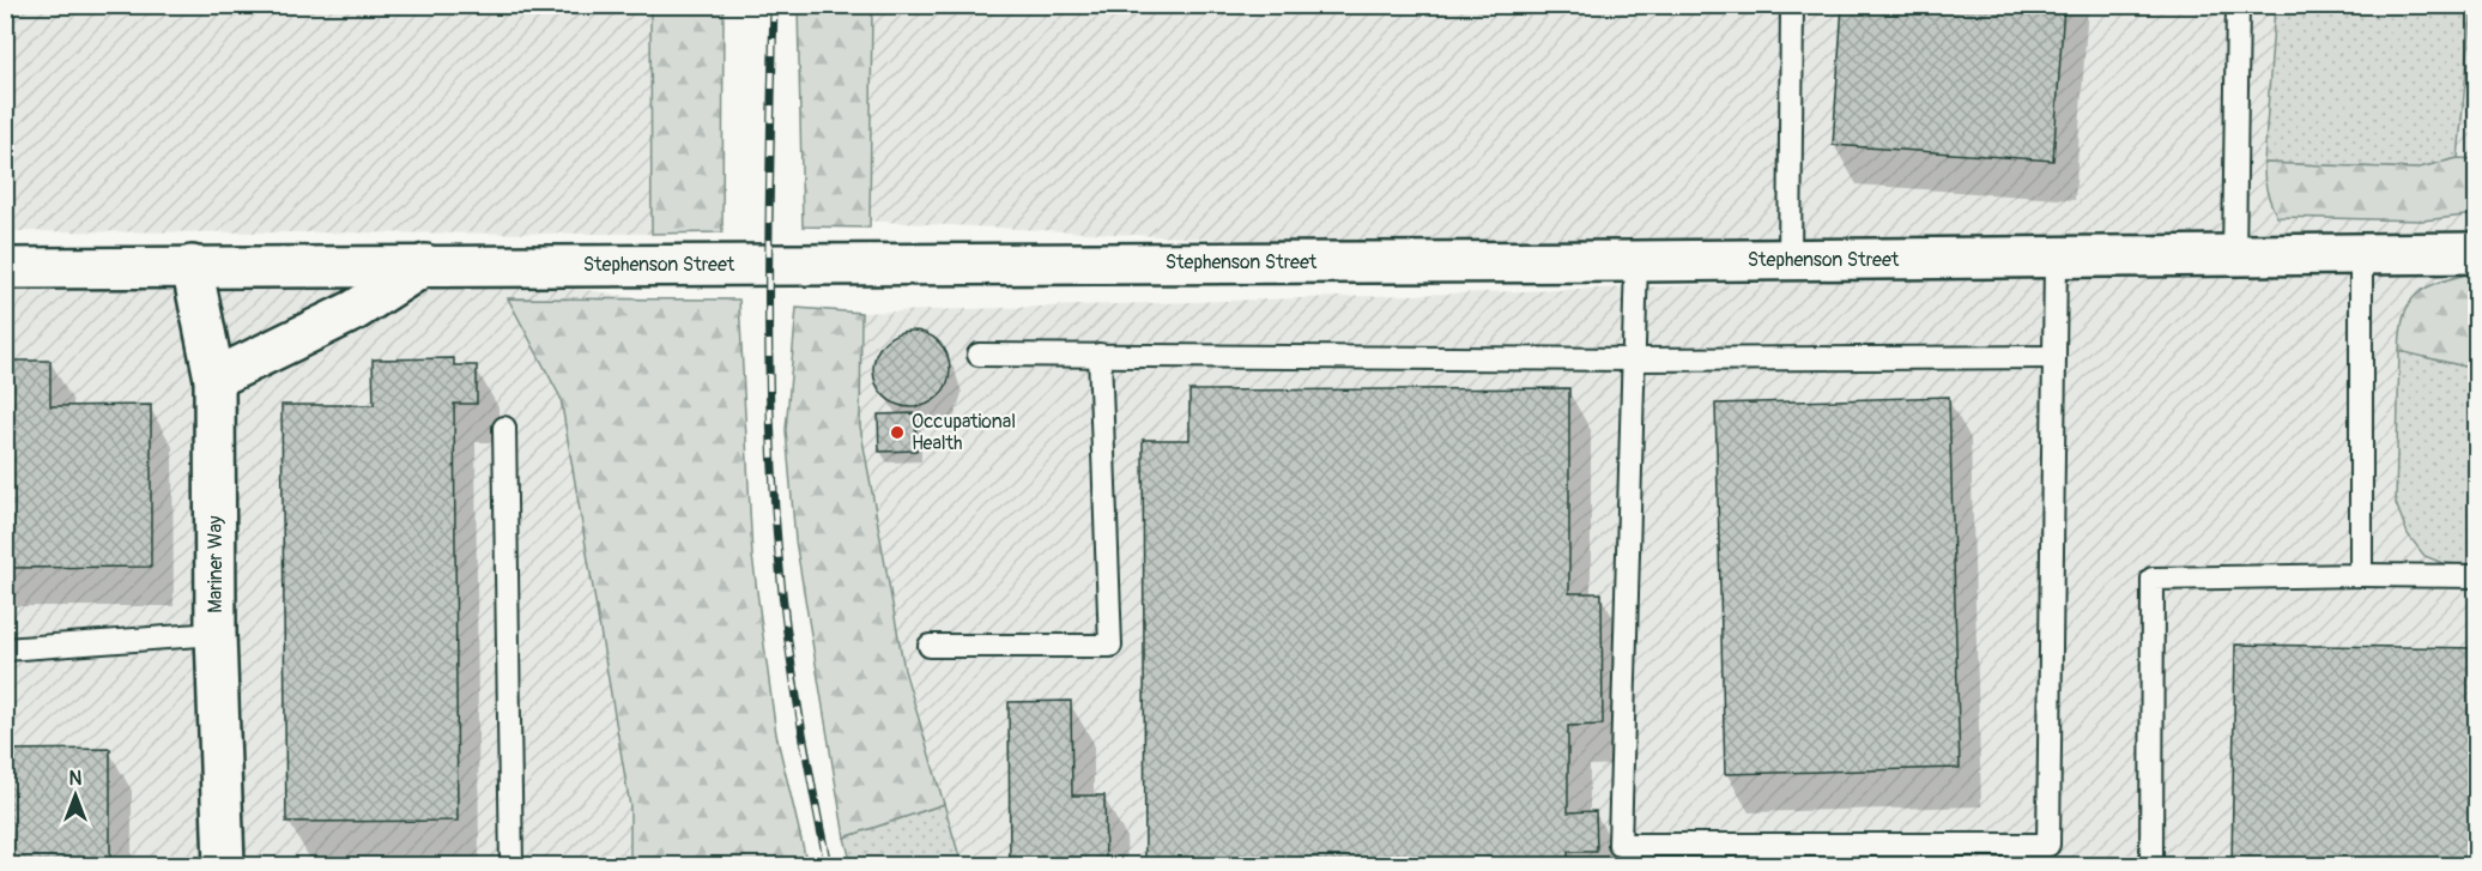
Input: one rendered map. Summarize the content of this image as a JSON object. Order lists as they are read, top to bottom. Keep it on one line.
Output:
{"streets":{"street":["Stephenson Street","Mariner Way"]},"crossings":[["Stephenson Street","Mariner Way"]],"places":["Occupational Health"],"north":"top"}
